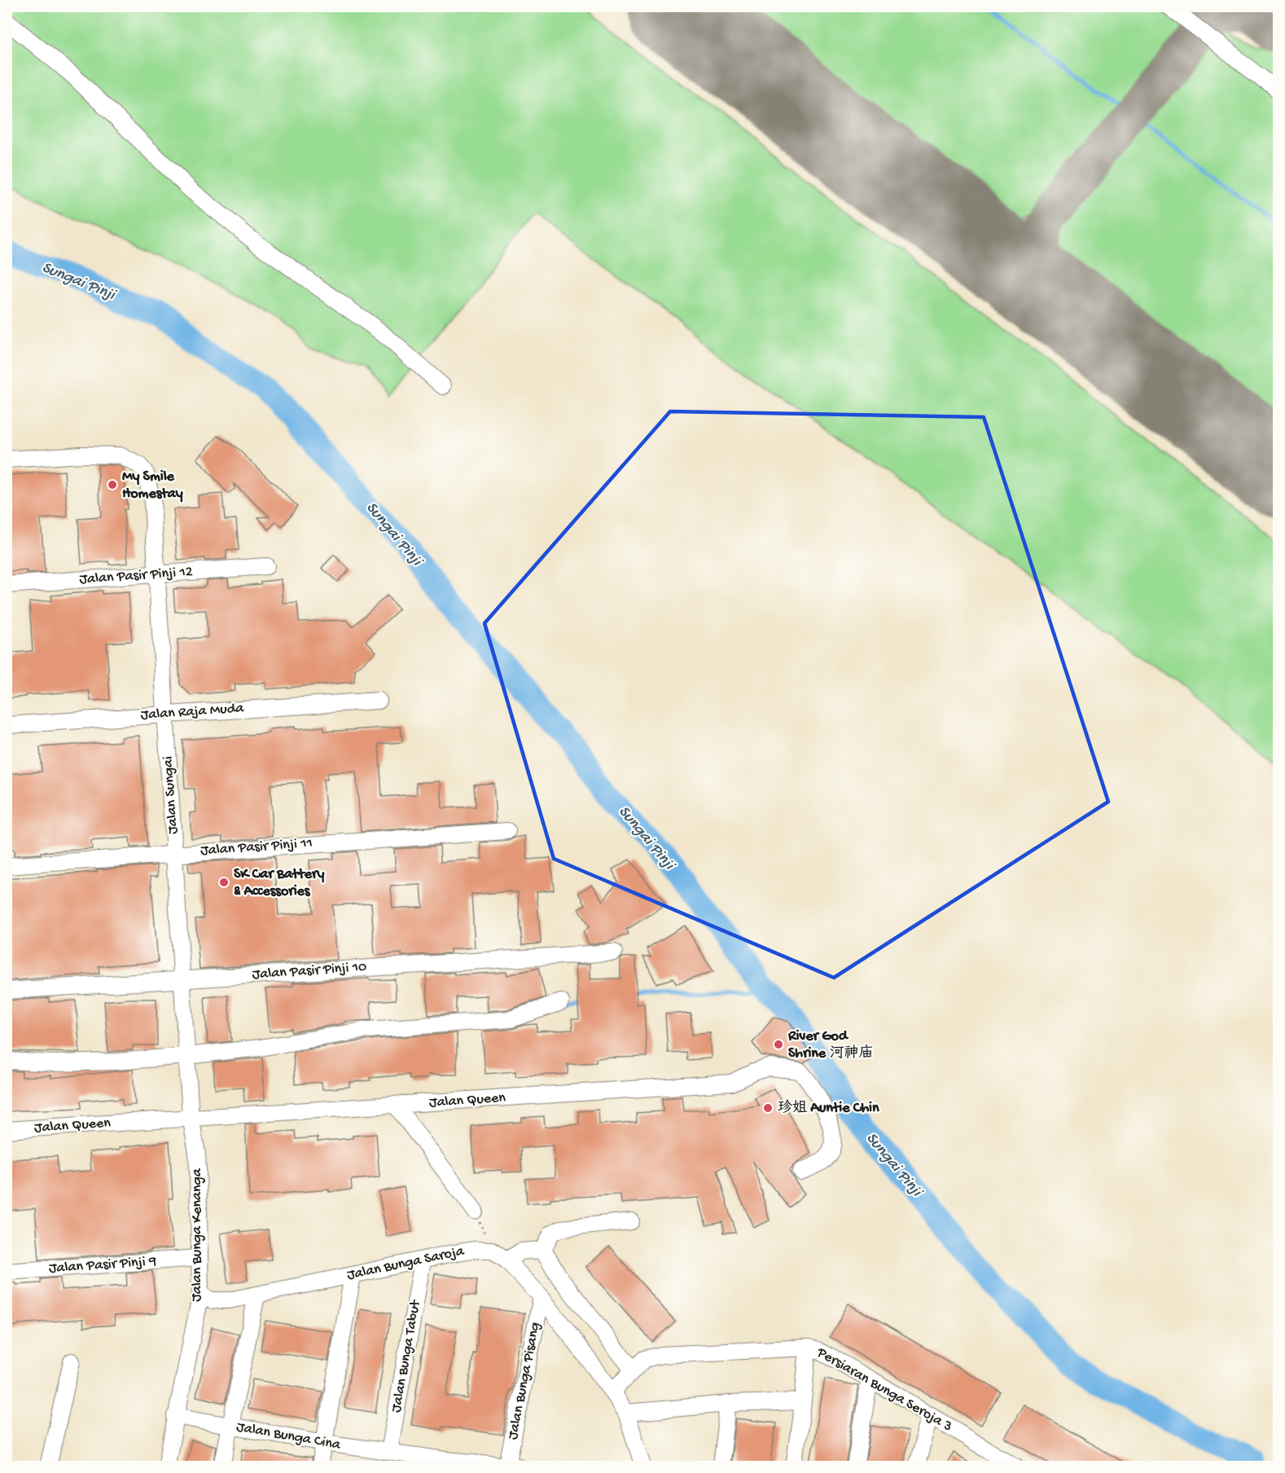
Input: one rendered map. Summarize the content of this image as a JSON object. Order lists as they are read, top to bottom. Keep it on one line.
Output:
{"streets":{"street":["Jalan Pasir Pinji 12","Jalan Raja Muda","Jalan Sungai","Jalan Pasir Pinji 11","Jalan Pasir Pinji 10","Jalan Queen","Jalan Bunga Kenanga","Jalan Bunga Saroja","Jalan Pasir Pinji 9","Jalan Bunga Tabut","Jalan Bunga Pisang","Persiaran Bunga Seroja 3","Jalan Bunga Cina"]},"crossings":[["Jalan Pasir Pinji 12","Jalan Sungai"],["Jalan Raja Muda","Jalan Sungai"],["Jalan Sungai","Jalan Pasir Pinji 11"],["Jalan Sungai","Jalan Pasir Pinji 10"],["Jalan Sungai","Jalan Queen"],["Jalan Sungai","Jalan Bunga Kenanga"],["Jalan Queen","Jalan Bunga Kenanga"],["Jalan Bunga Kenanga","Jalan Bunga Saroja"],["Jalan Bunga Kenanga","Jalan Pasir Pinji 9"],["Jalan Bunga Kenanga","Jalan Bunga Cina"],["Jalan Bunga Saroja","Jalan Bunga Tabut"],["Jalan Bunga Tabut","Jalan Bunga Cina"],["Jalan Bunga Pisang","Jalan Bunga Cina"]],"water":["Sungai Pinji"],"places":["My Smile Homestay","SK Car Battery & Accessories","River God Shrine 河神庙","珍姐 Auntie Chin"]}
